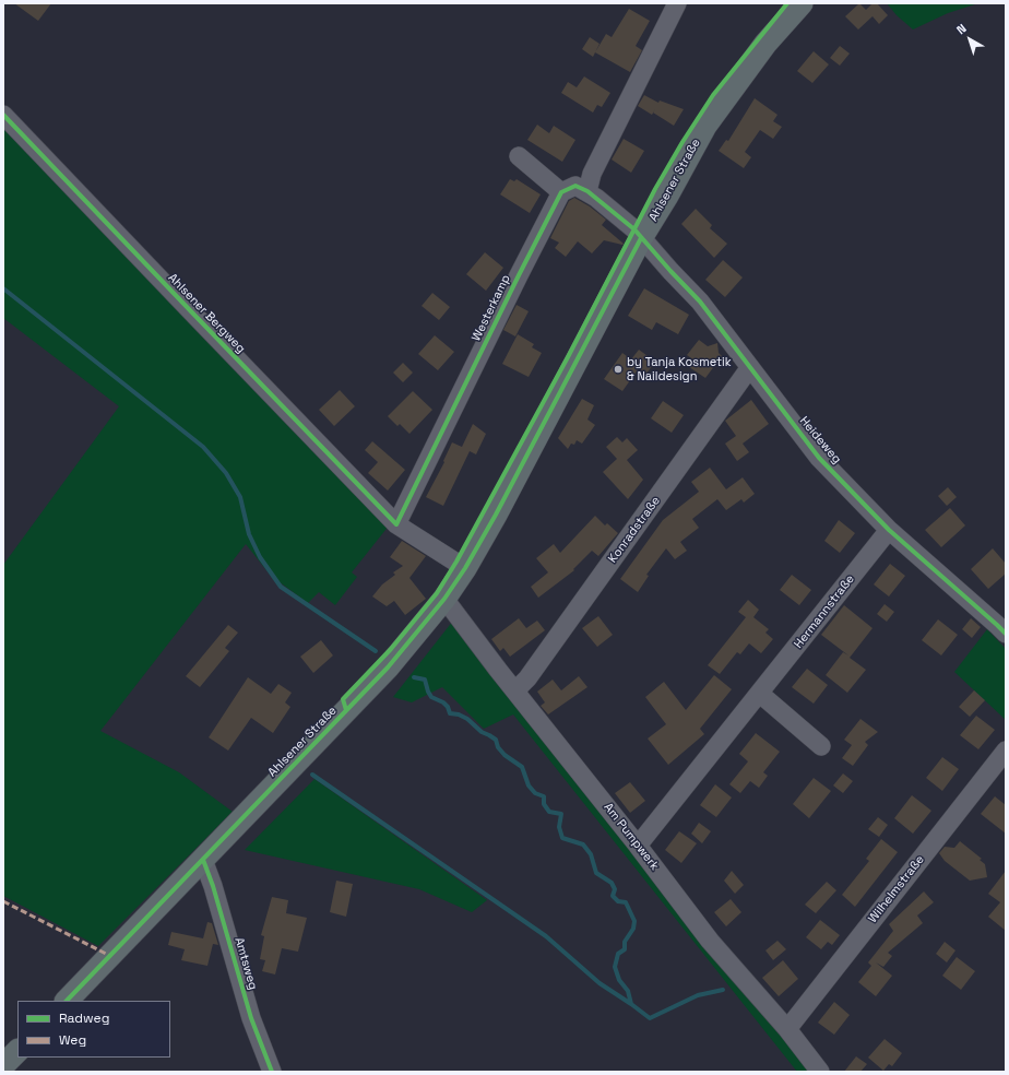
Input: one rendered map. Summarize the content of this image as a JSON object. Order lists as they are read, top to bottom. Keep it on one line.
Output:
{"streets":{"main road":["Ahlsener Straße"],"street":["Westerkamp","Ahlsener Bergweg","Heideweg","Konradstraße","Hermannstraße","Am Pumpwerk","Wilhelmstraße","Amtsweg"]},"crossings":[["Ahlsener Straße","Ahlsener Bergweg"],["Ahlsener Straße","Heideweg"],["Ahlsener Straße","Am Pumpwerk"],["Ahlsener Straße","Amtsweg"],["Westerkamp","Ahlsener Bergweg"],["Heideweg","Konradstraße"],["Heideweg","Hermannstraße"],["Konradstraße","Am Pumpwerk"],["Hermannstraße","Am Pumpwerk"],["Am Pumpwerk","Wilhelmstraße"]],"places":["by Tanja Kosmetik & Naildesign"],"legend":["Radweg","Weg"],"north":"top left"}
